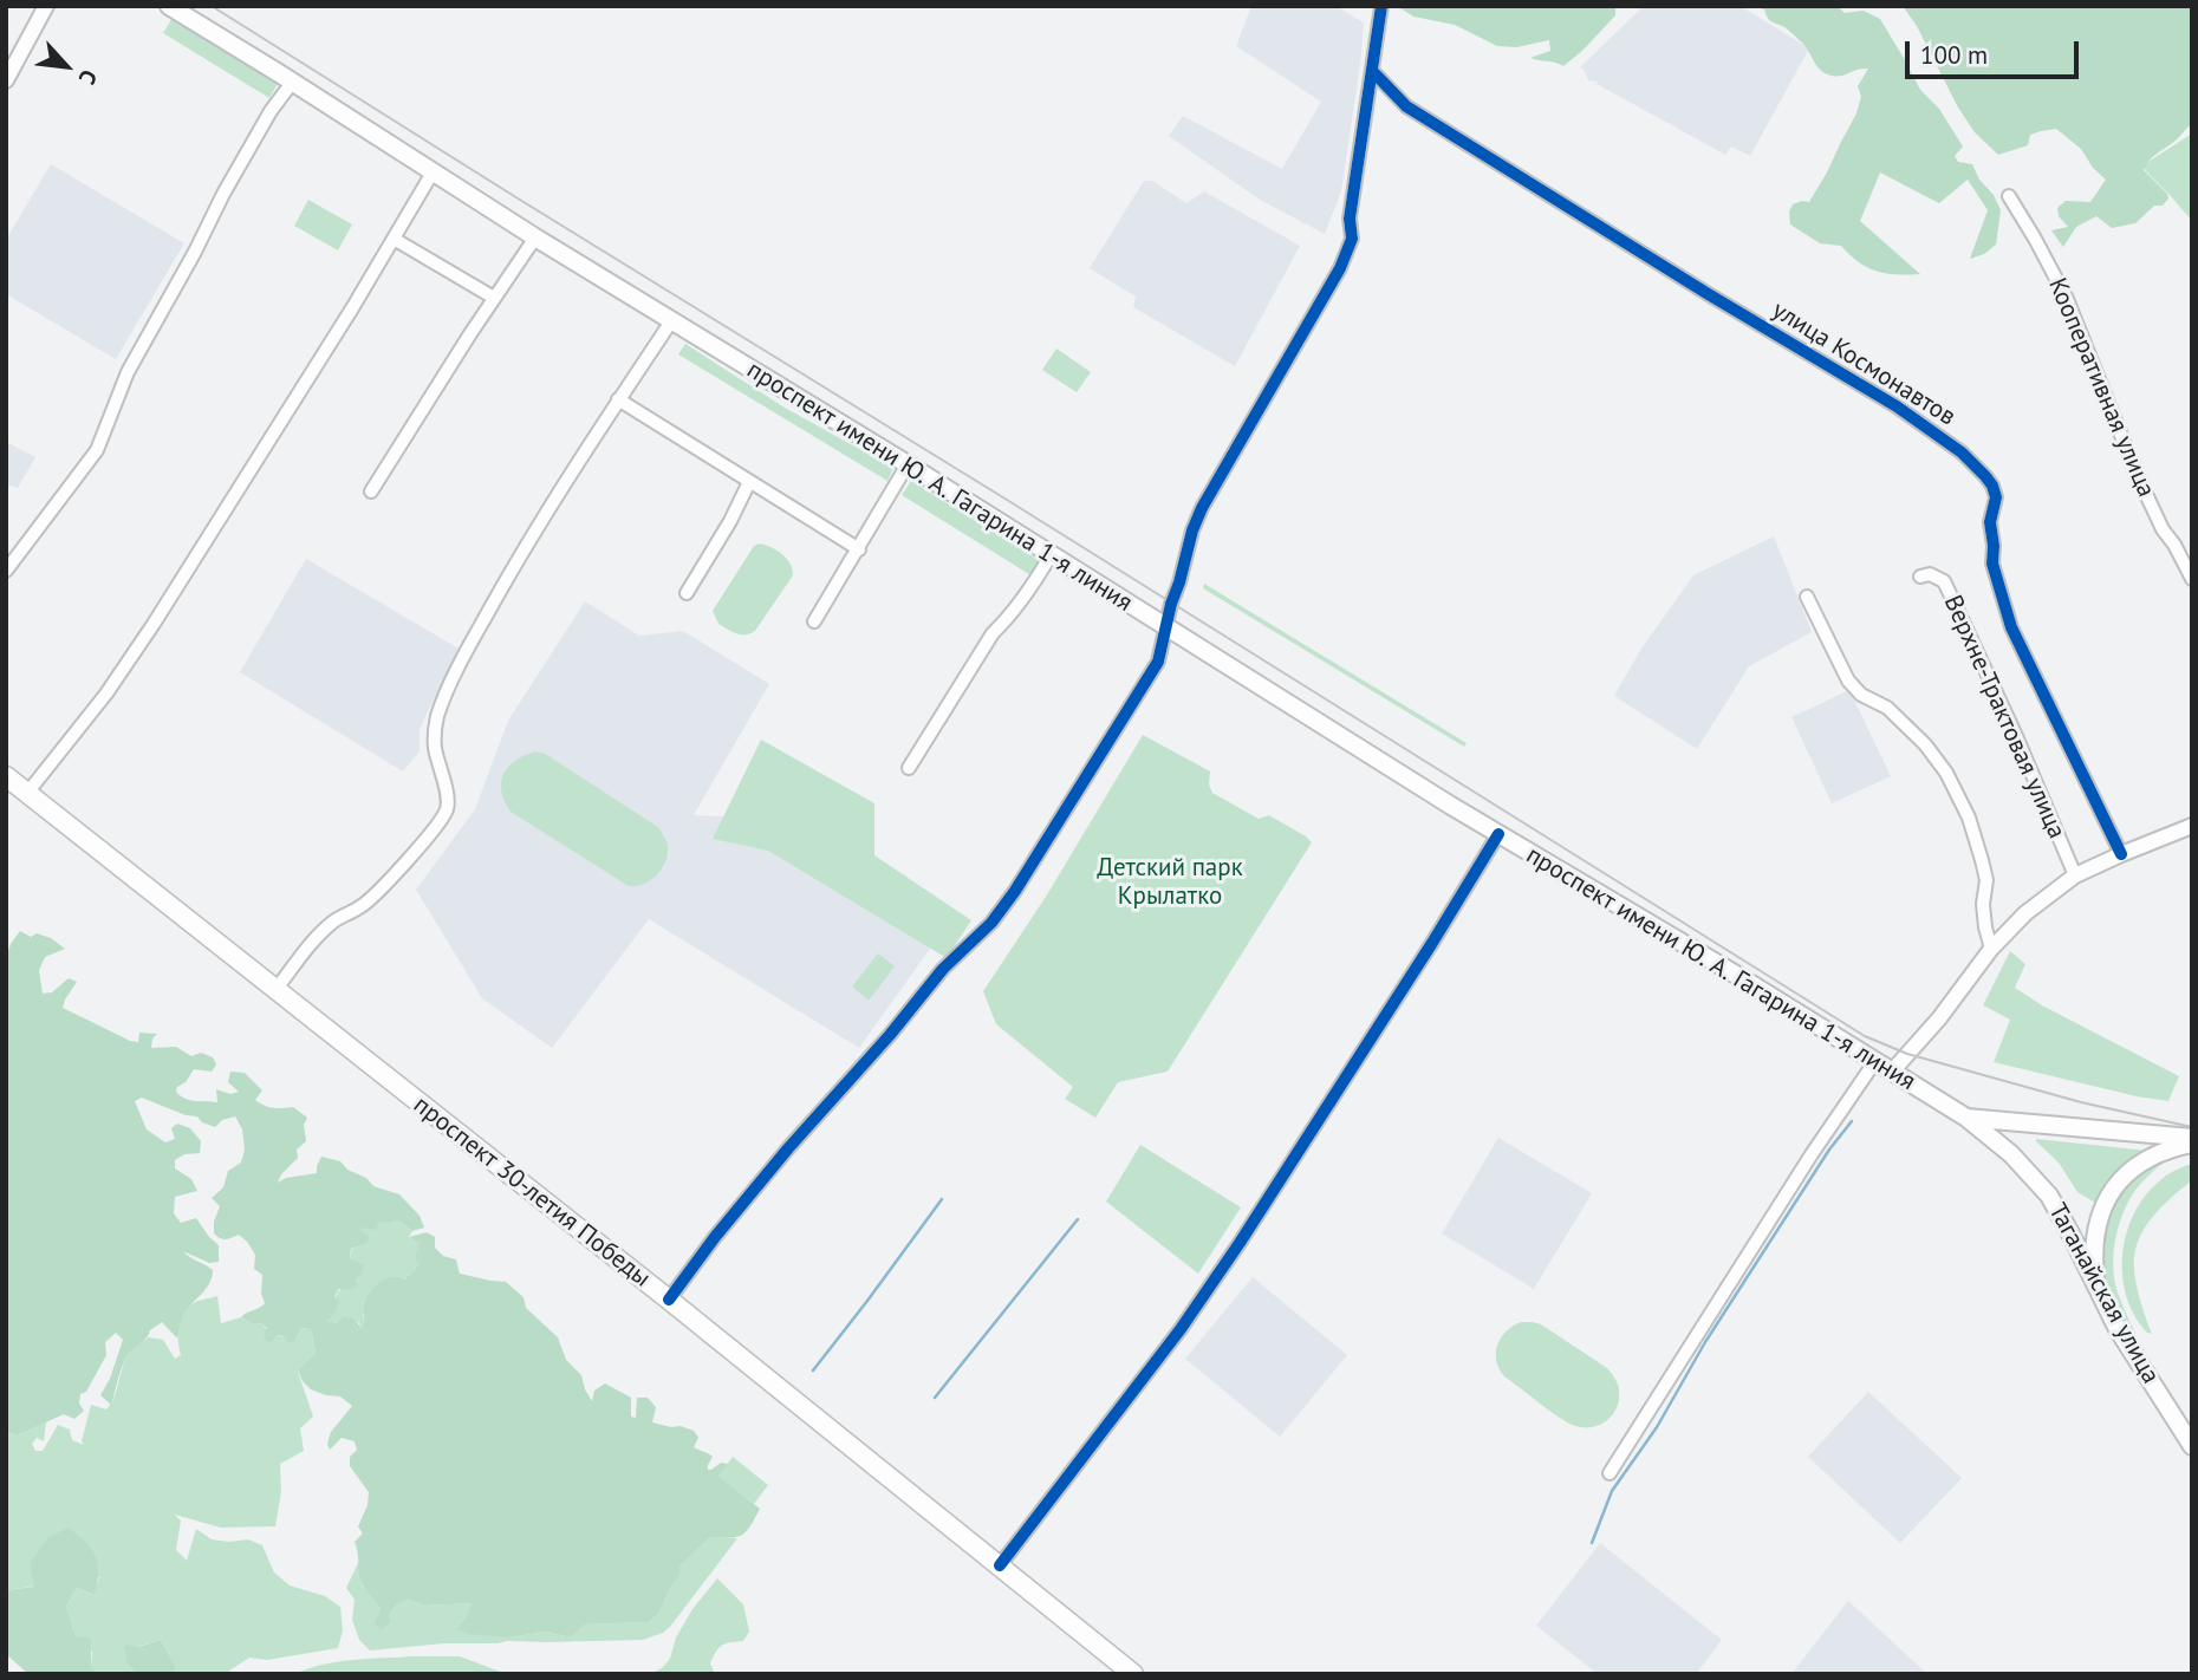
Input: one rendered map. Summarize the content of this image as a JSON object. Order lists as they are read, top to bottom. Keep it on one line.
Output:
{"streets":{"main road":["проспект имени Ю. А. Гагарина 1-я линия","проспект 30-летия Победы","Таганайская улица"],"street":["улица Космонавтов","Кооперативная улица","Верхне-Трактовая улица"]},"crossings":[["проспект имени Ю. А. Гагарина 1-я линия","Таганайская улица"]],"parks":["Детский парк Крылатко"],"scale_bar":"100 m","north":"bottom right"}
